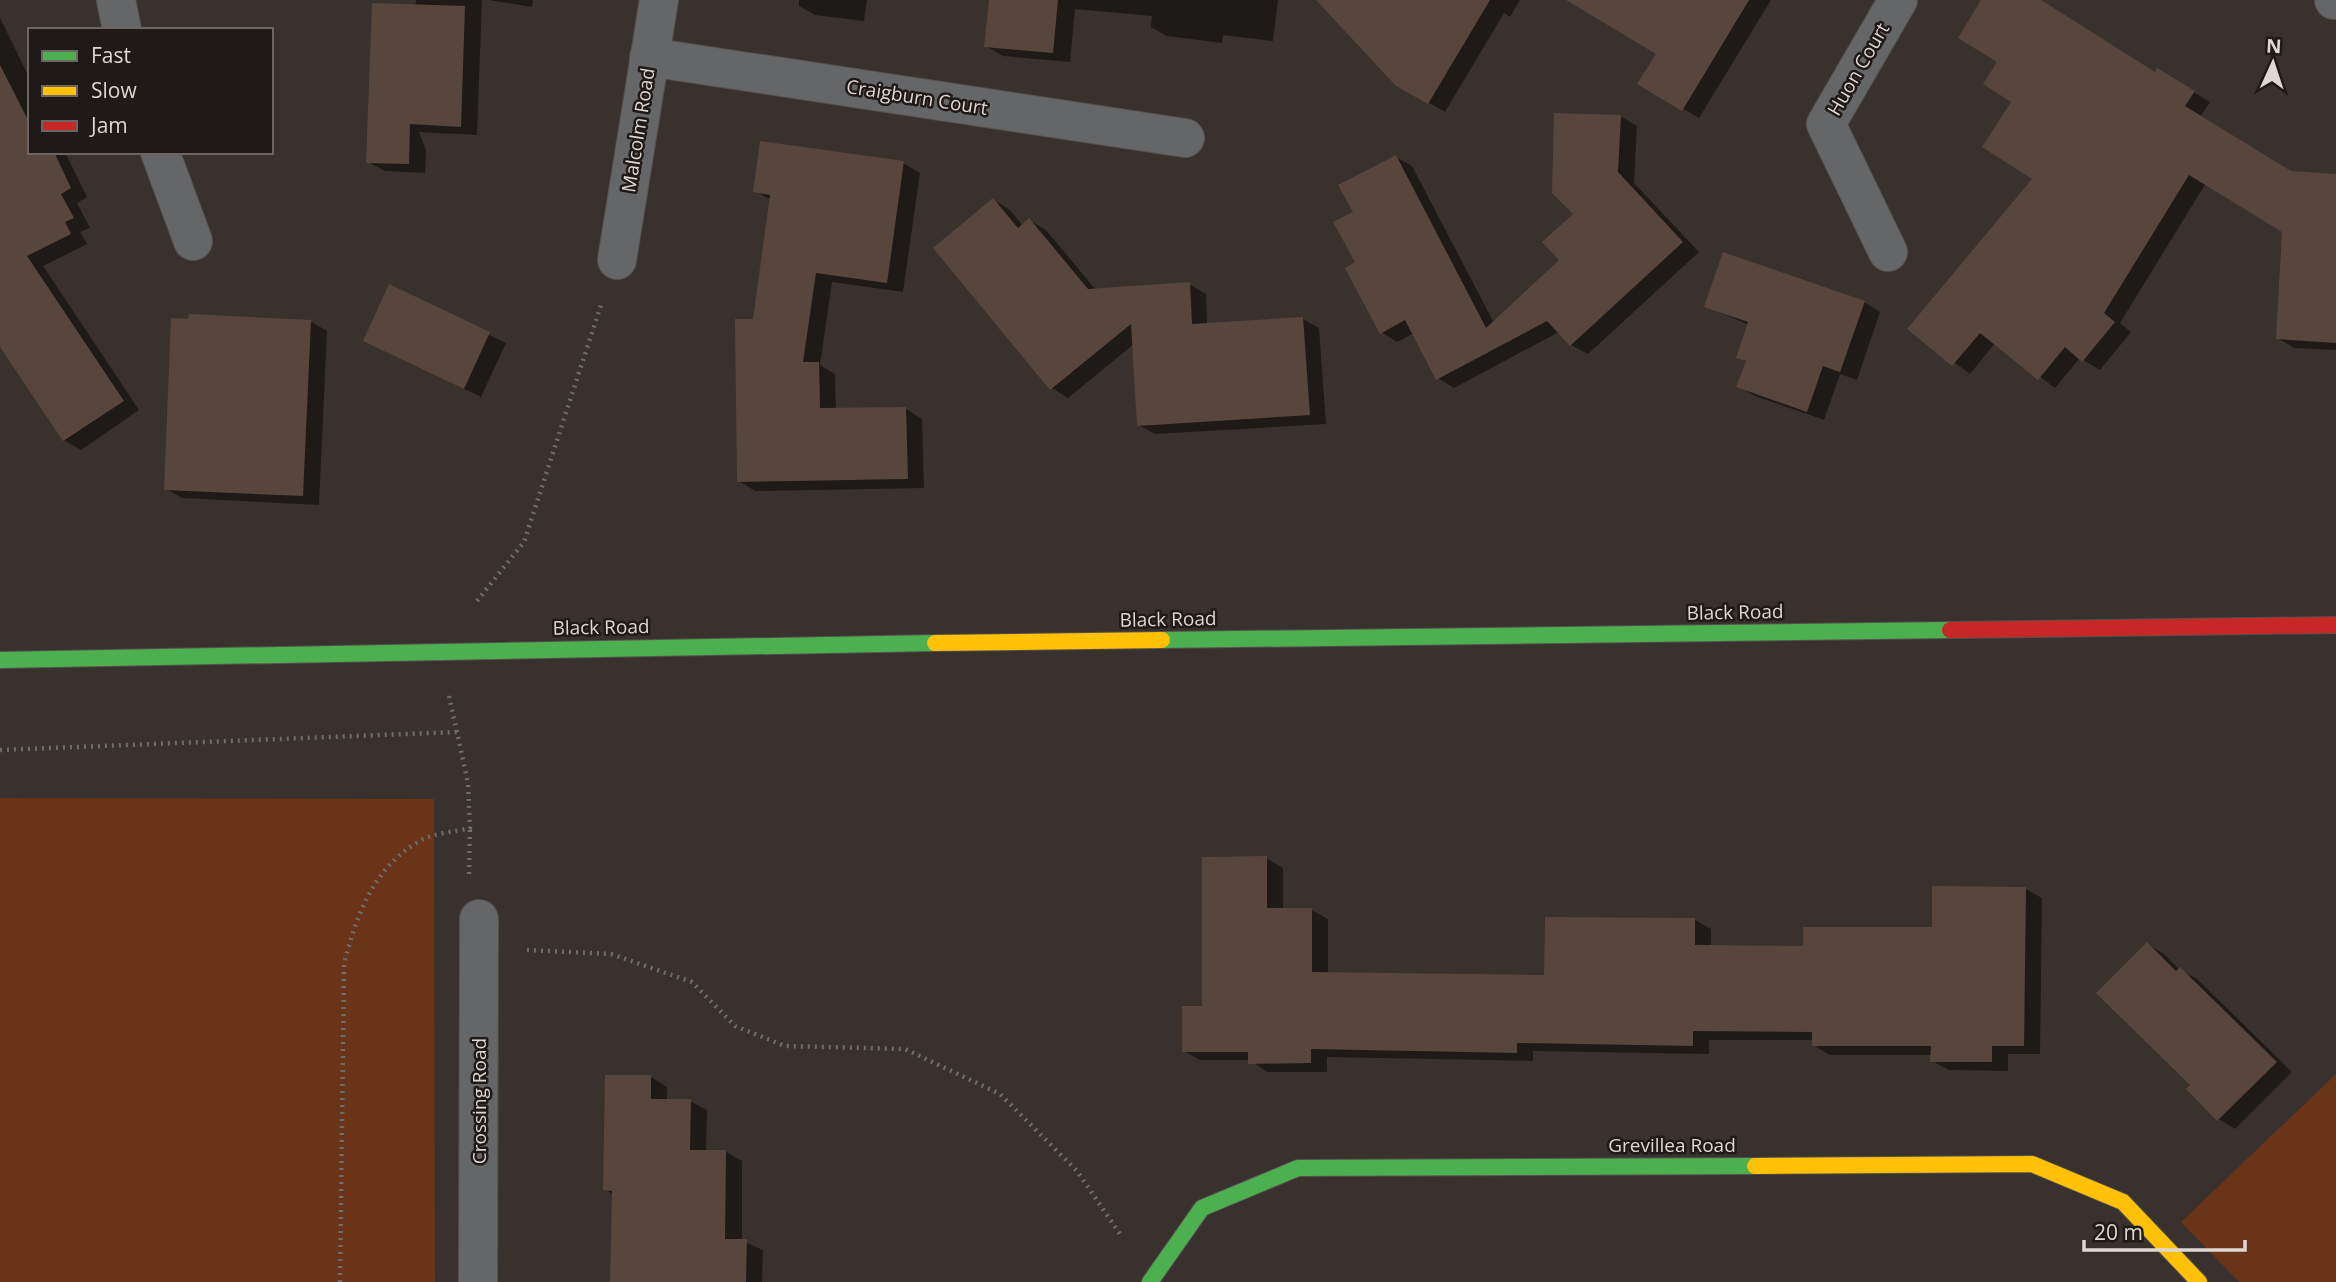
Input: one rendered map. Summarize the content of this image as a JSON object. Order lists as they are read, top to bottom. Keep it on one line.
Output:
{"streets":{"main road":["Black Road","Grevillea Road"],"street":["Huon Court","Craigburn Court","Malcolm Road","Crossing Road"]},"crossings":[["Craigburn Court","Malcolm Road"]],"legend":["Fast","Slow","Jam"],"scale_bar":"20 m","north":"top"}
